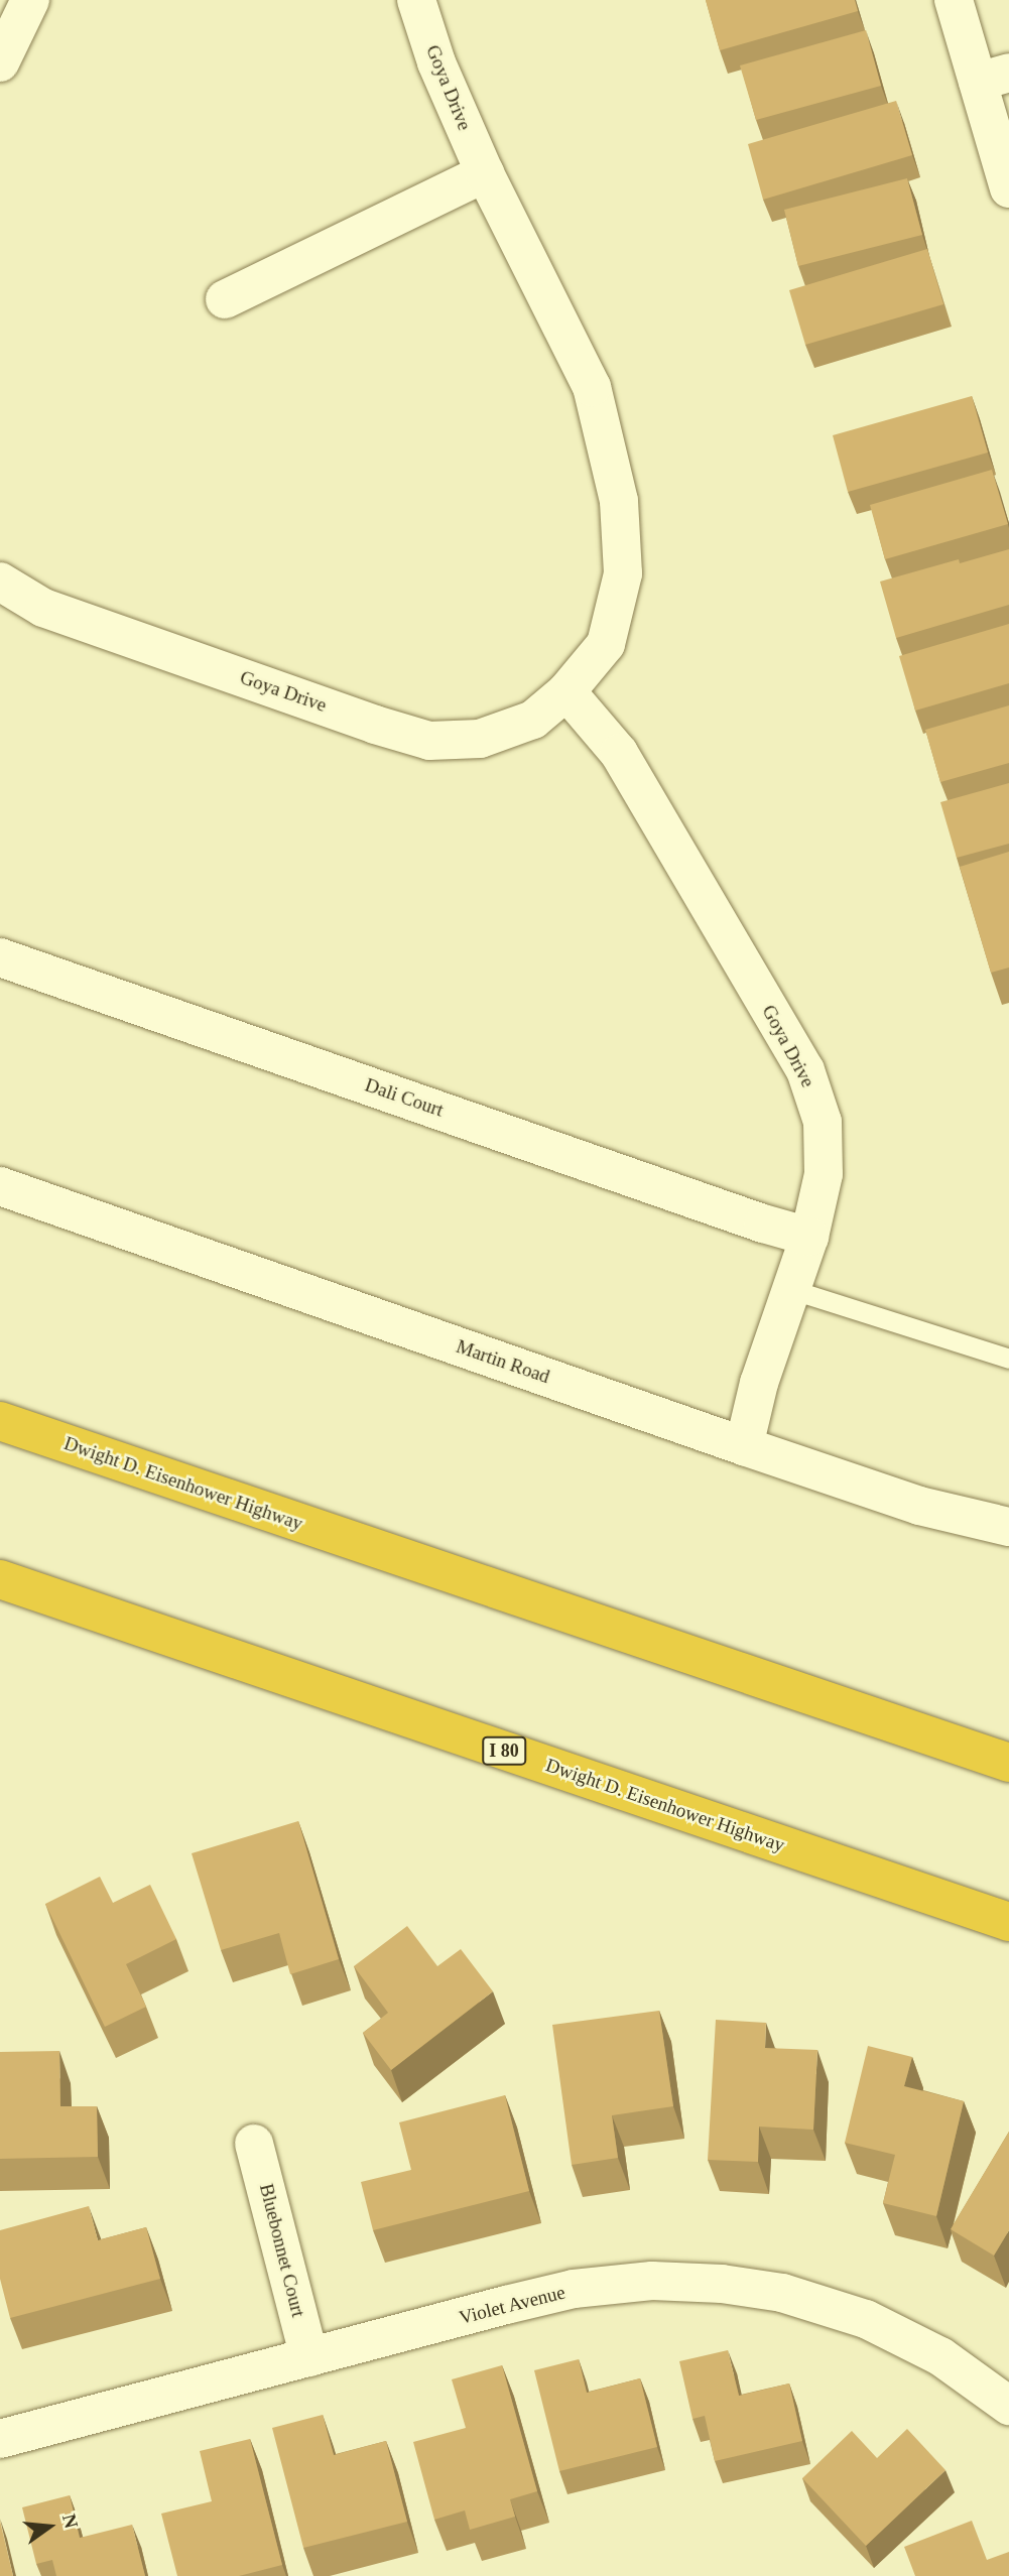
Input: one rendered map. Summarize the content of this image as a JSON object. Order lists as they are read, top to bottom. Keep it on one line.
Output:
{"streets":{"highway":["Dwight D. Eisenhower Highway","I 80"],"street":["Goya Drive","Dali Court","Martin Road","Bluebonnet Court","Violet Avenue"]},"crossings":[["Goya Drive","Dali Court"],["Goya Drive","Martin Road"],["Bluebonnet Court","Violet Avenue"]],"north":"right"}
